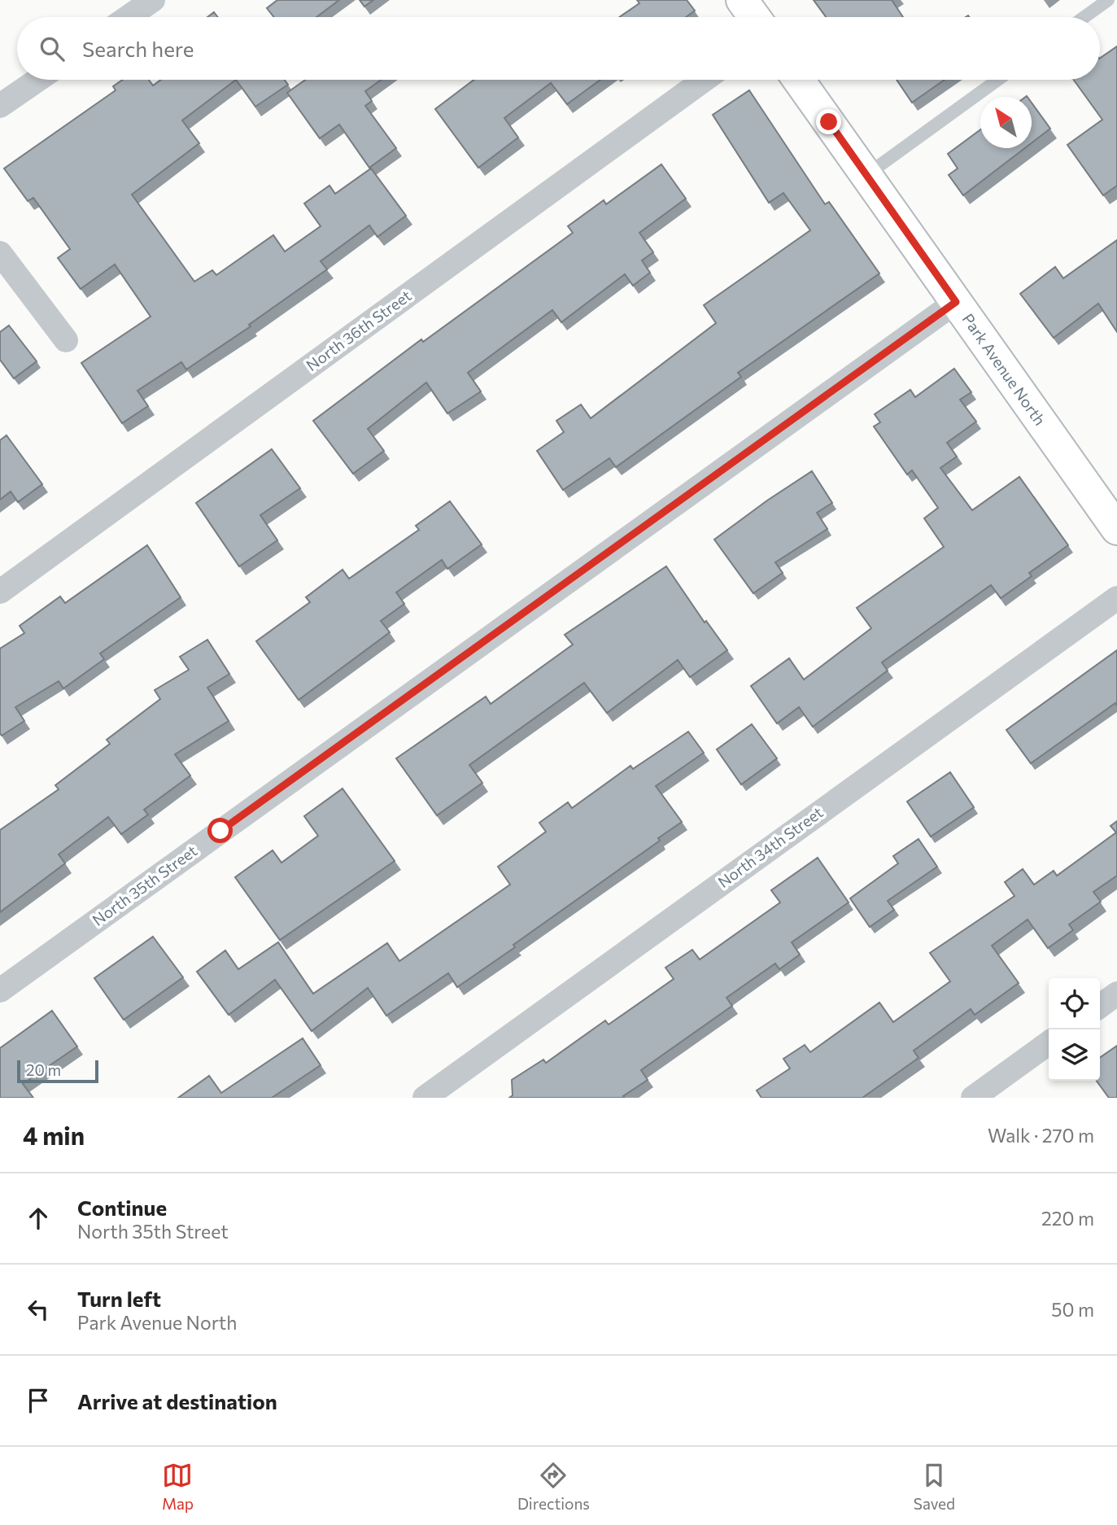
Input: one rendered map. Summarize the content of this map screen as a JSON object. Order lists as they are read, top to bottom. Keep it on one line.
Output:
{"streets":{"street":["North 36th Street","Park Avenue North","North 34th Street","North 35th Street"]},"crossings":[["Park Avenue North","North 35th Street"]],"scale_bar":"20 m","north":"top left","page":{"search":"Search here","scale":"20 m","heading":["4 min","Walk · 270 m"],"list":[["Continue","North 35th Street","220 m"],["Turn left","Park Avenue North","50 m"],"Arrive at destination"],"nav":["Map","Directions","Saved"]}}
